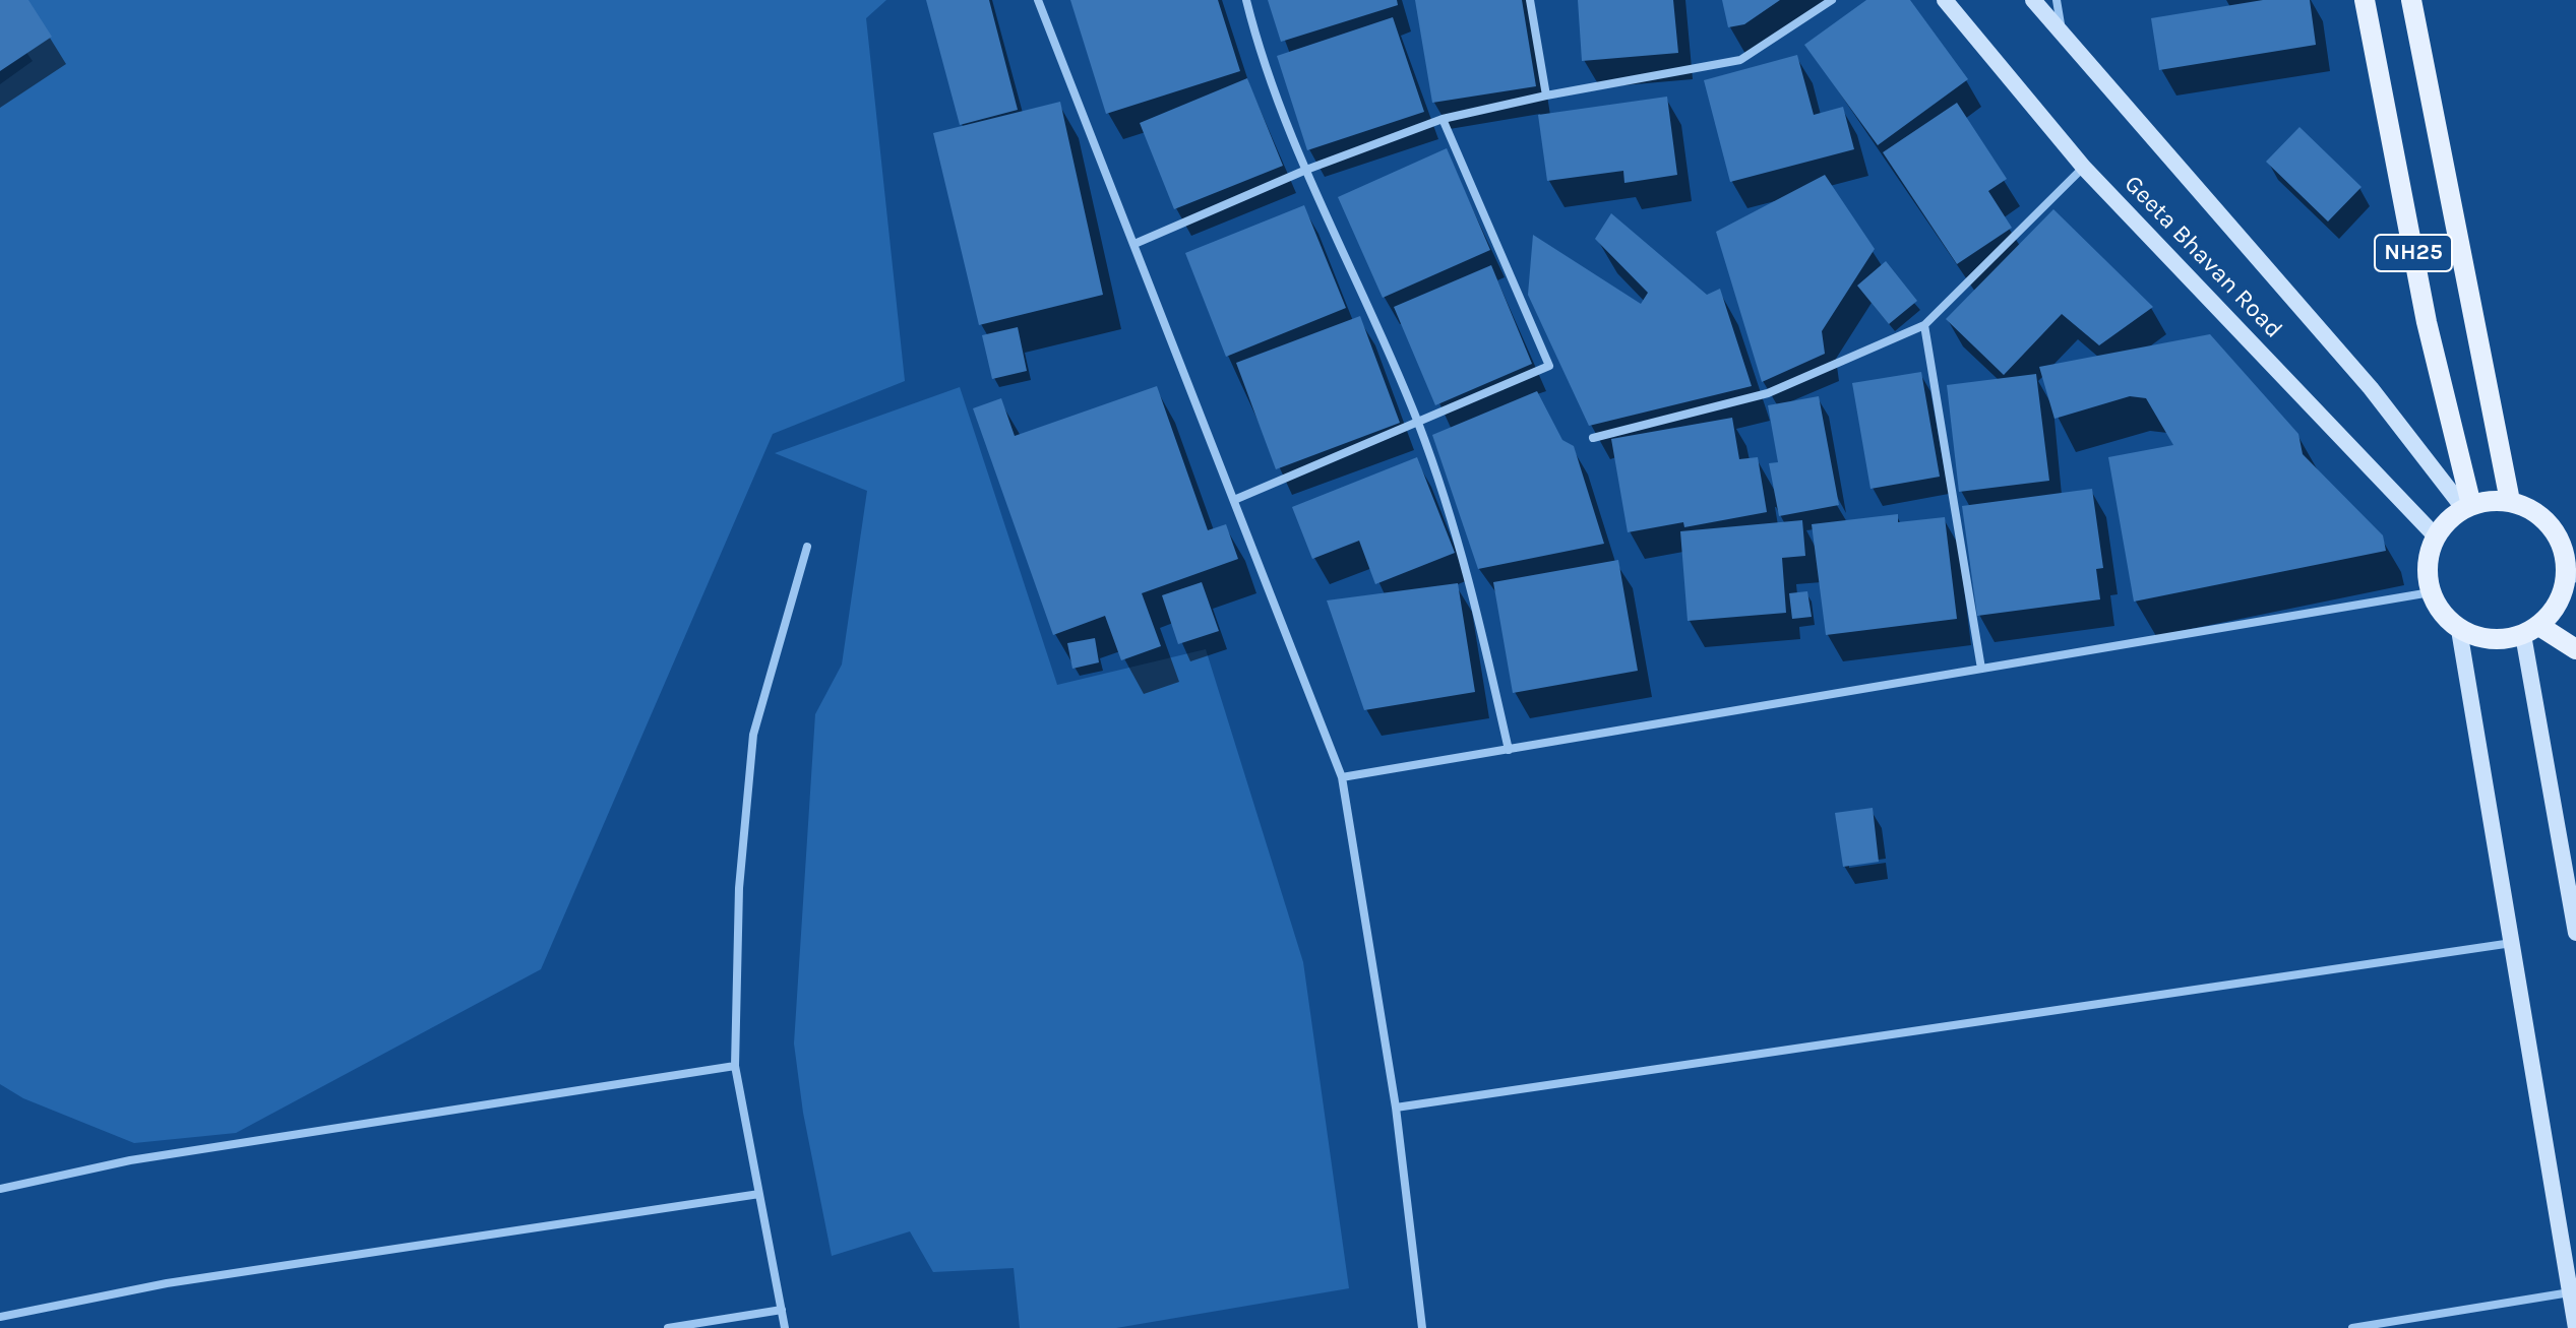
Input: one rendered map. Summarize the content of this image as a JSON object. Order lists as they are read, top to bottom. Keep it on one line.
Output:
{"streets":{"main road":["NH25","Geeta Bhavan Road"]},"crossings":[["NH25","Geeta Bhavan Road"]]}
